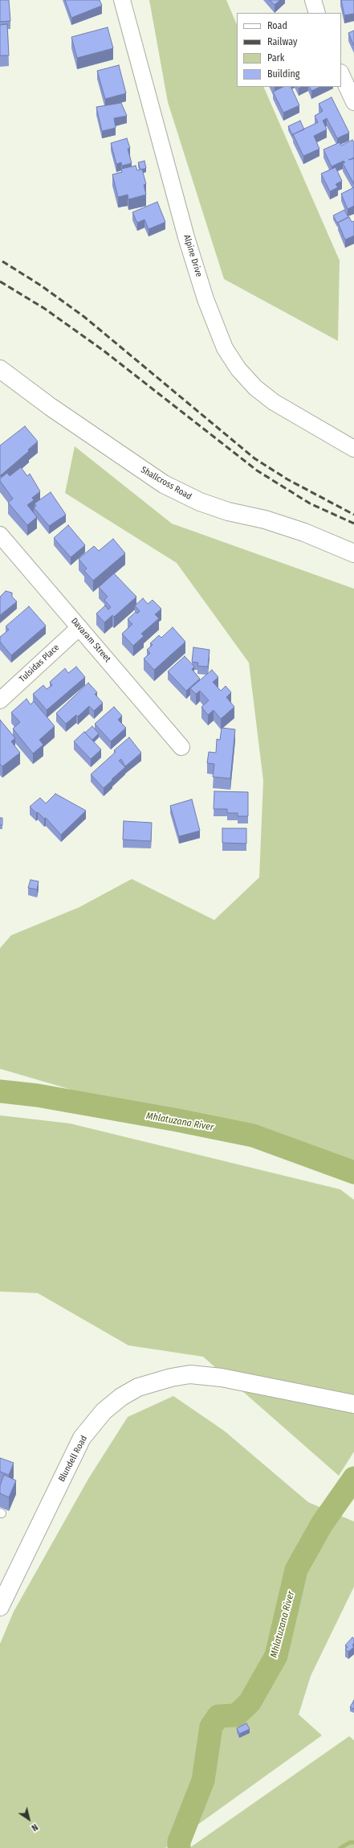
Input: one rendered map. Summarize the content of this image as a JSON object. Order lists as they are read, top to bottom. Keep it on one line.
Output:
{"streets":{"street":["Alpine Drive","Shallcross Road","Davaram Street","Tulsidas Place","Blundell Road"]},"crossings":[["Davaram Street","Tulsidas Place"]],"water":["Mhlatuzana River"],"legend":["Road","Railway","Park","Building"],"north":"bottom right"}
